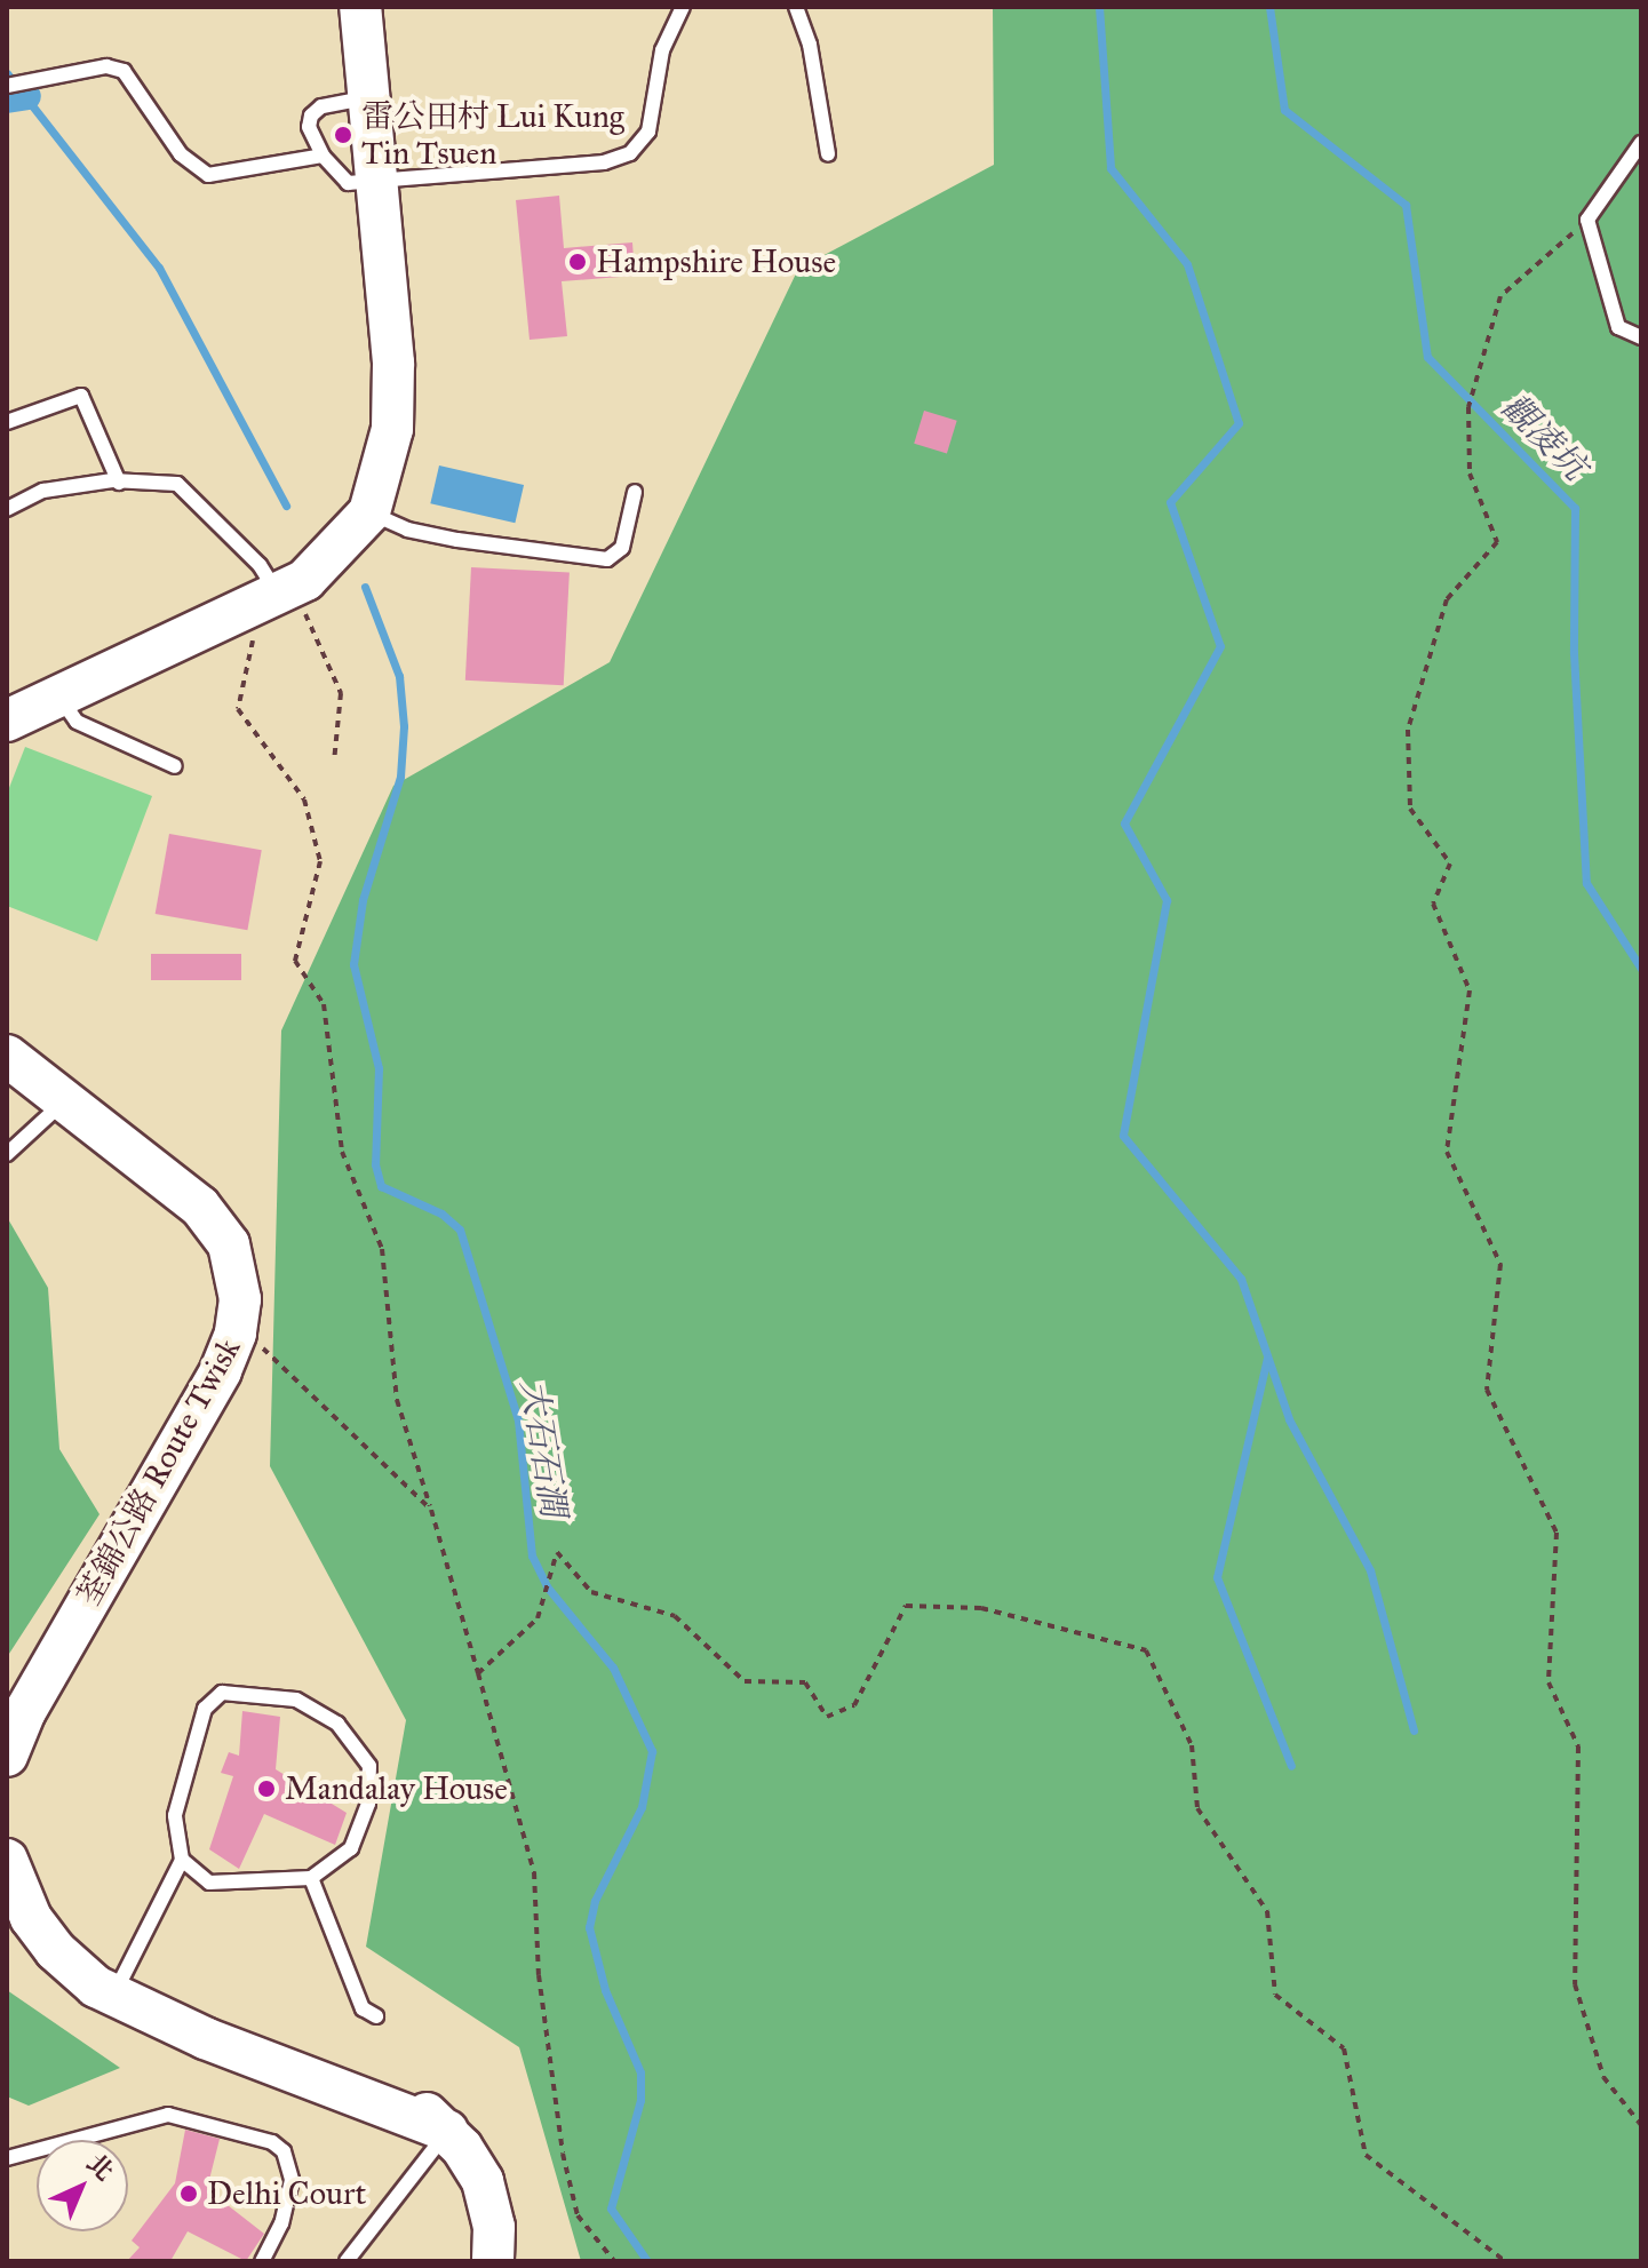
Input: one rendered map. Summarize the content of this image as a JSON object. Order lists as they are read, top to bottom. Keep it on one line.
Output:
{"streets":{"main road":["荃錦公路 Route Twisk"]},"water":["觀凌坑","大石石澗"],"places":["雷公田村 Lui Kung Tin Tsuen","Hampshire House","Mandalay House","Delhi Court"],"north":"top right"}
